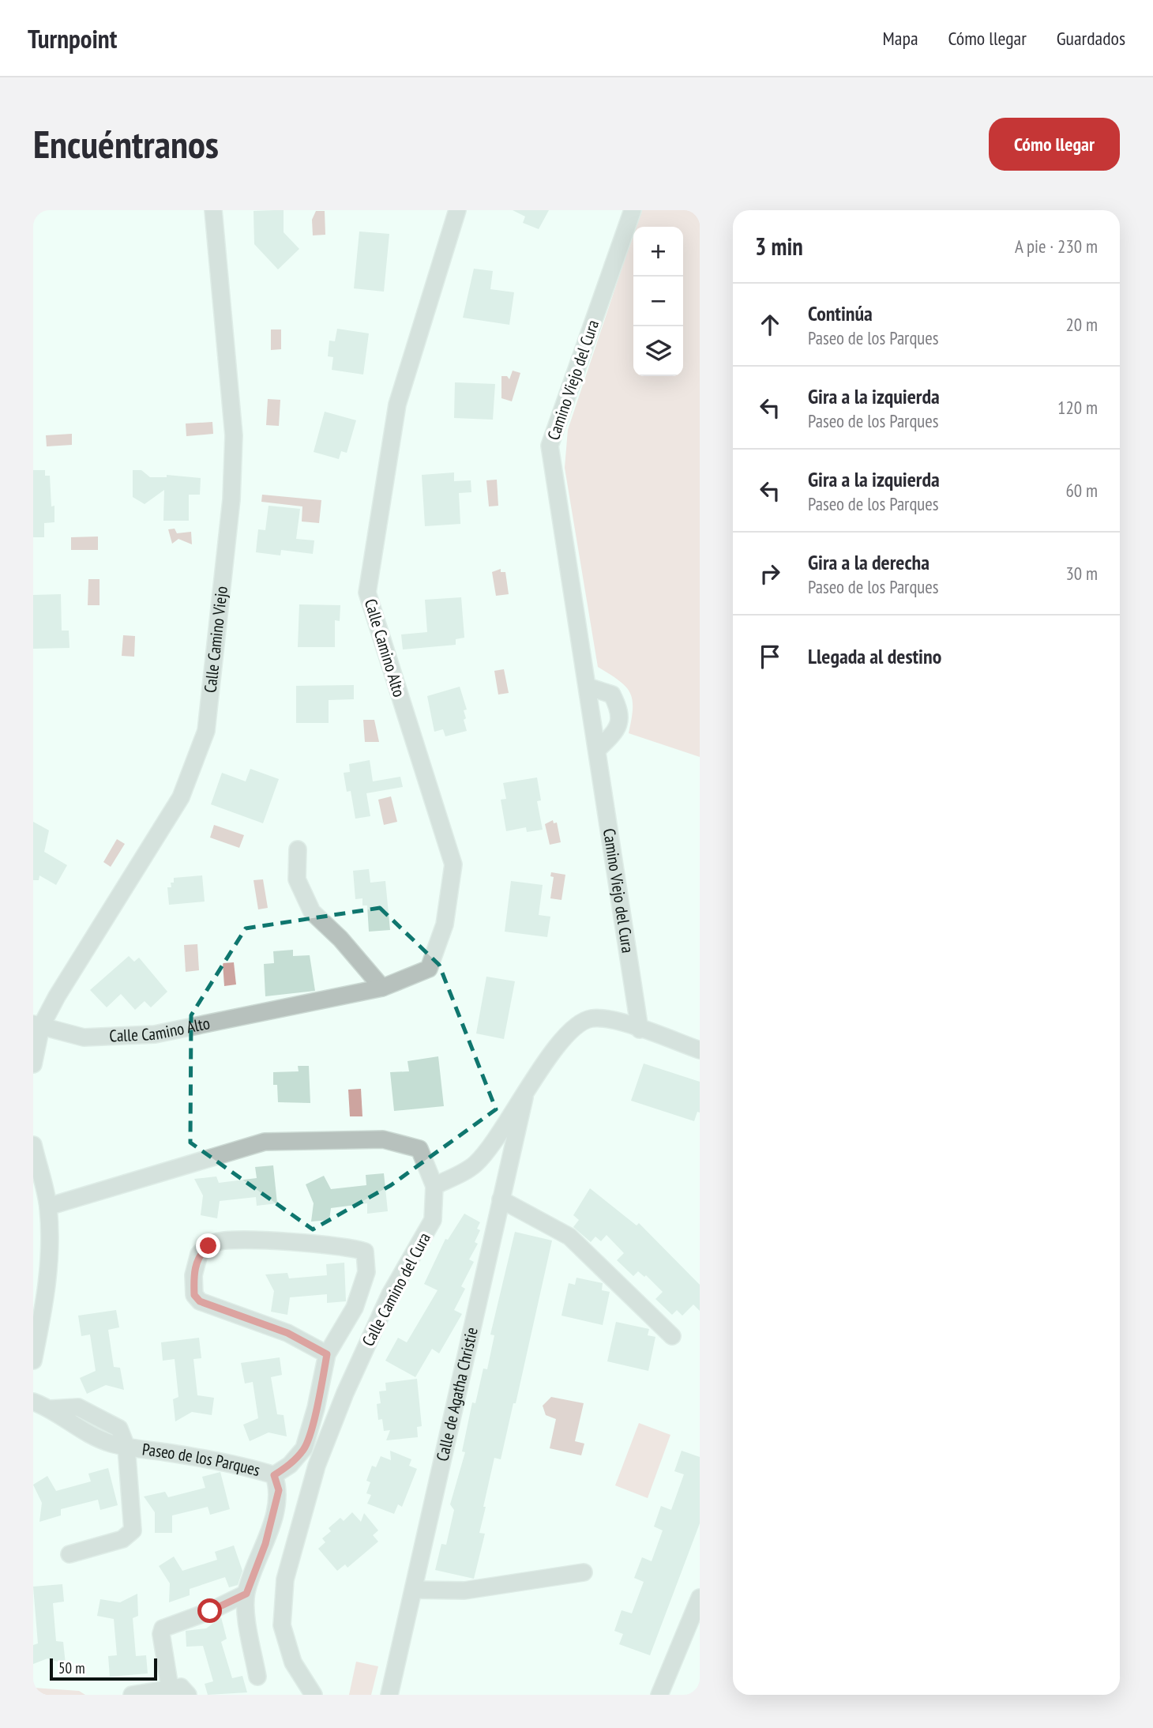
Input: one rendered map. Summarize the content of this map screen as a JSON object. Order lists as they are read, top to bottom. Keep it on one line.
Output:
{"streets":{"street":["Camino Viejo del Cura","Calle Camino Viejo","Calle Camino Alto","Calle Camino del Cura","Calle de Agatha Christie","Paseo de los Parques"]},"crossings":[["Camino Viejo del Cura","Calle de Agatha Christie"],["Calle Camino Viejo","Calle Camino Alto"],["Calle Camino del Cura","Calle de Agatha Christie"]],"scale_bar":"50 m","page":{"header":"Turnpoint","nav":["Mapa","Cómo llegar","Guardados"],"buttons":"Cómo llegar","title":"Encuéntranos","heading":["3 min","A pie · 230 m"],"map_buttons":["+","−"],"list":[["Continúa","Paseo de los Parques","20 m"],["Gira a la izquierda","Paseo de los Parques","120 m"],["Gira a la izquierda","Paseo de los Parques","60 m"],["Gira a la derecha","Paseo de los Parques","30 m"],"Llegada al destino"],"scale":"50 m"}}
